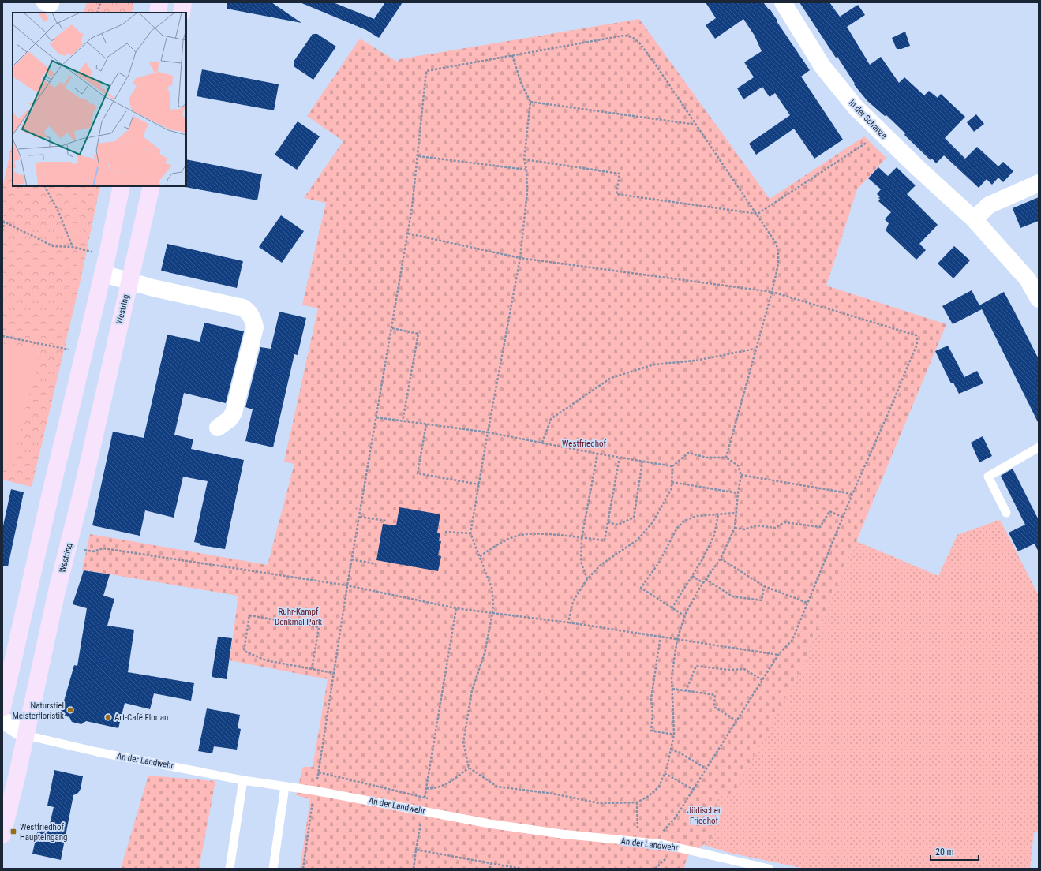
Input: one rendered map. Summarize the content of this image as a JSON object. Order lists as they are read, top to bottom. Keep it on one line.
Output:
{"streets":{"main road":["Westring"],"street":["In der Schanze"],"lane":["An der Landwehr"]},"crossings":[["Westring","An der Landwehr"]],"parks":["Westfriedhof","Ruhr-Kampf Denkmal Park","Jüdischer Friedhof"],"places":{"other":["Naturstiel Meisterfloristik","Art-Café Florian"],"transit":["Westfriedhof Haupteingang"]},"scale_bar":"20 m"}
